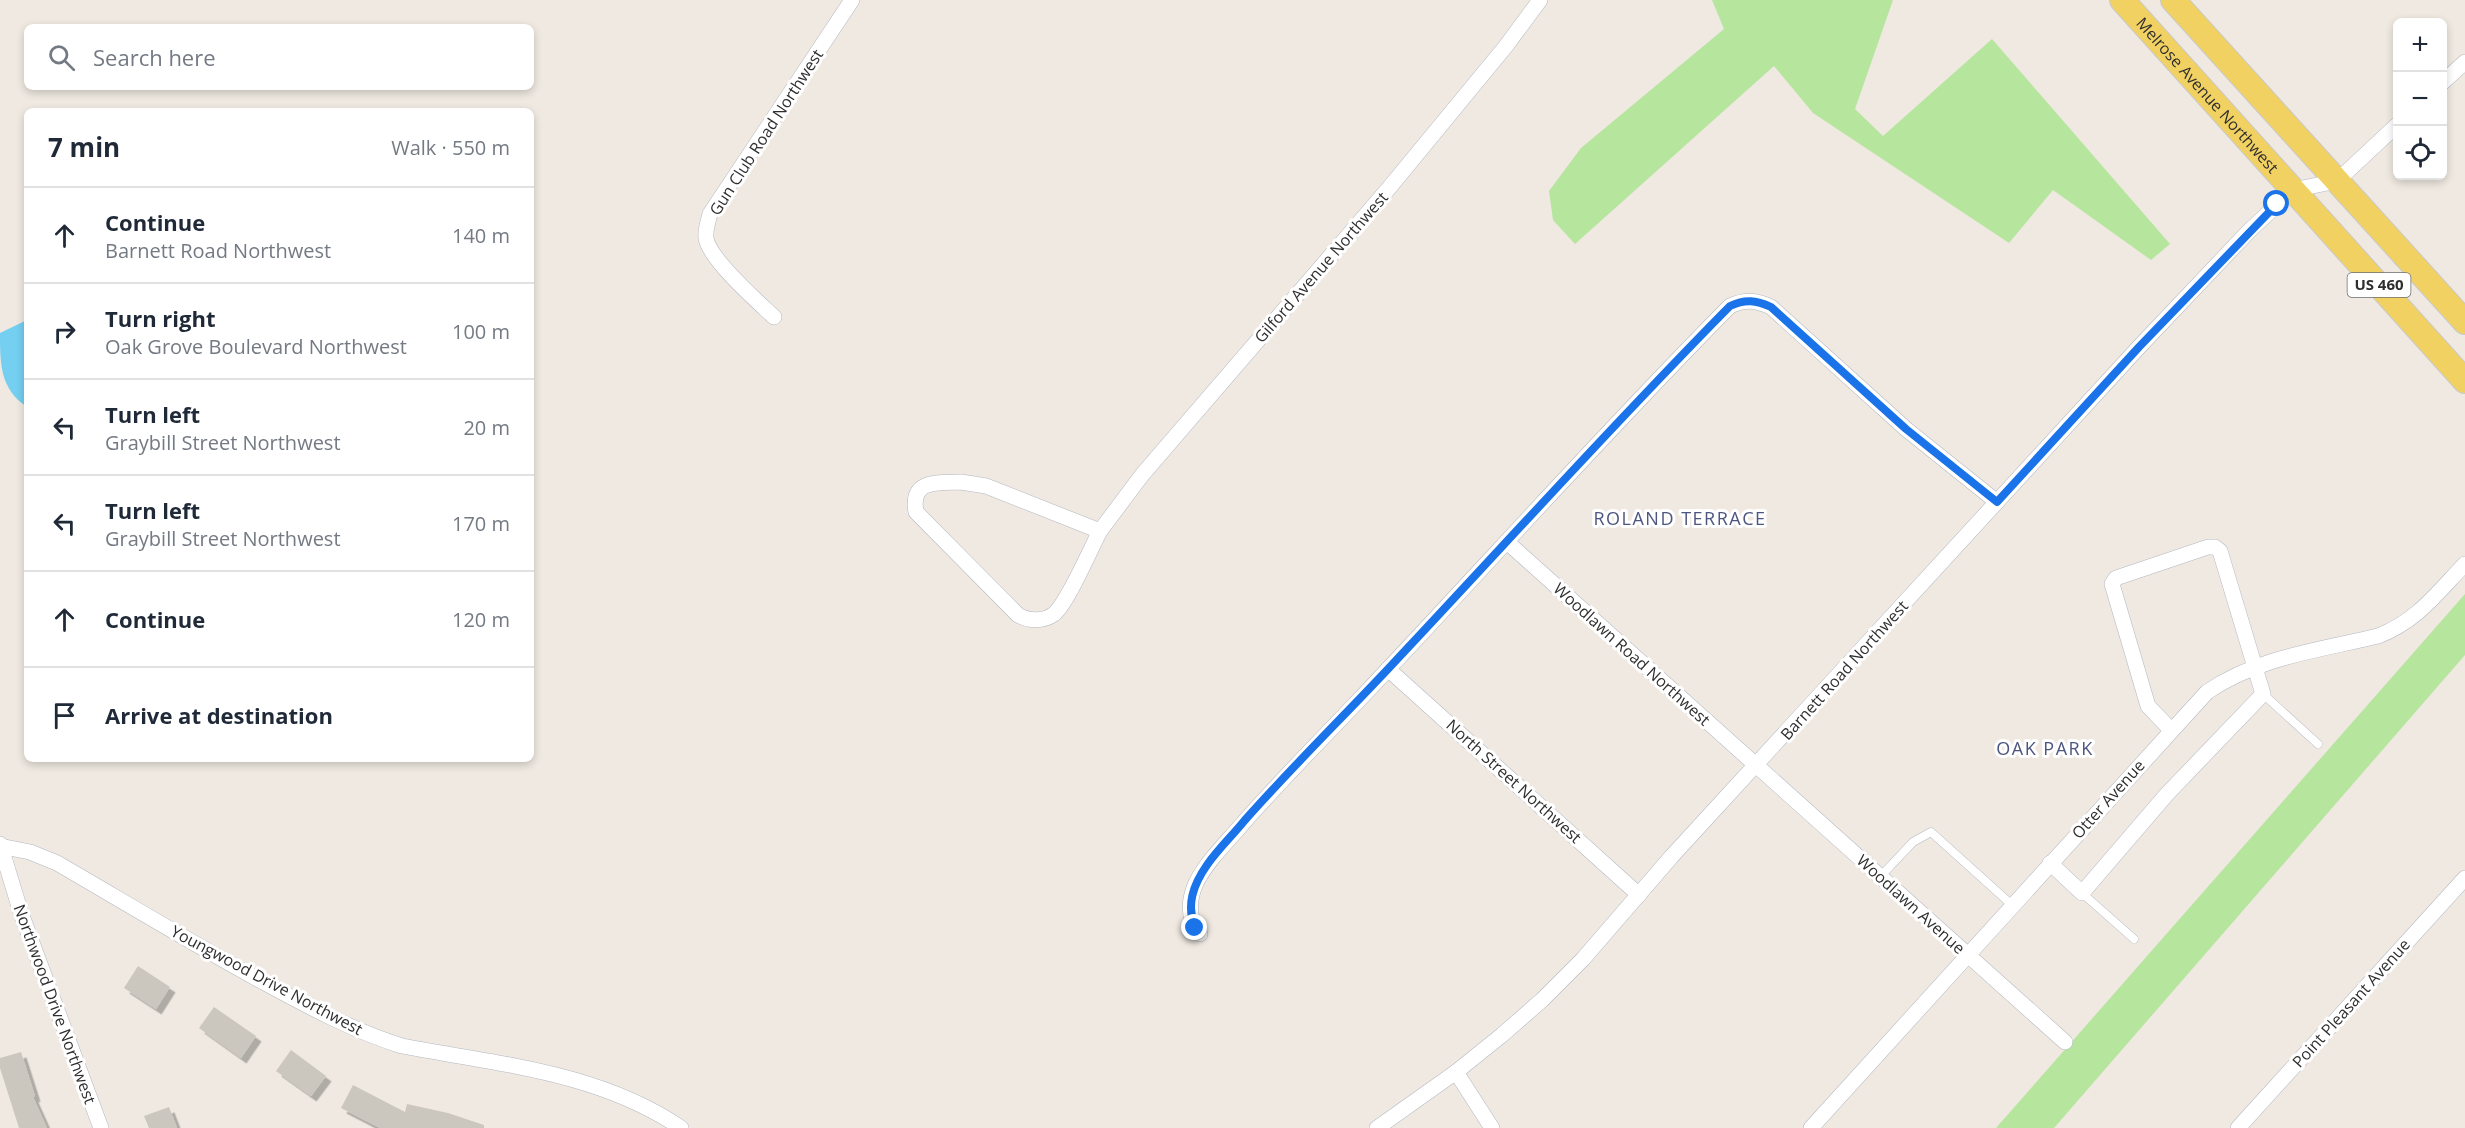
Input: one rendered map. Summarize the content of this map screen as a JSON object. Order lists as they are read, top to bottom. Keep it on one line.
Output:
{"streets":{"main road":["Melrose Avenue Northwest","US 460"],"street":["Gun Club Road Northwest","Gilford Avenue Northwest","Woodlawn Road Northwest","Barnett Road Northwest","North Street Northwest","Otter Avenue","Woodlawn Avenue","Youngwood Drive Northwest","Point Pleasant Avenue","Northwood Drive Northwest"]},"crossings":[["Melrose Avenue Northwest","US 460"],["Melrose Avenue Northwest","Barnett Road Northwest"],["US 460","Barnett Road Northwest"],["Woodlawn Road Northwest","Barnett Road Northwest"],["Woodlawn Road Northwest","Woodlawn Avenue"],["Barnett Road Northwest","North Street Northwest"],["Barnett Road Northwest","Woodlawn Avenue"],["Otter Avenue","Woodlawn Avenue"],["Youngwood Drive Northwest","Northwood Drive Northwest"]],"districts":["ROLAND TERRACE","OAK PARK"],"page":{"map_buttons":["+","−"],"search":"Search here","heading":["7 min","Walk · 550 m"],"list":[["Continue","Barnett Road Northwest","140 m"],["Turn right","Oak Grove Boulevard Northwest","100 m"],["Turn left","Graybill Street Northwest","20 m"],["Turn left","Graybill Street Northwest","170 m"],["Continue","120 m"],"Arrive at destination"]}}
